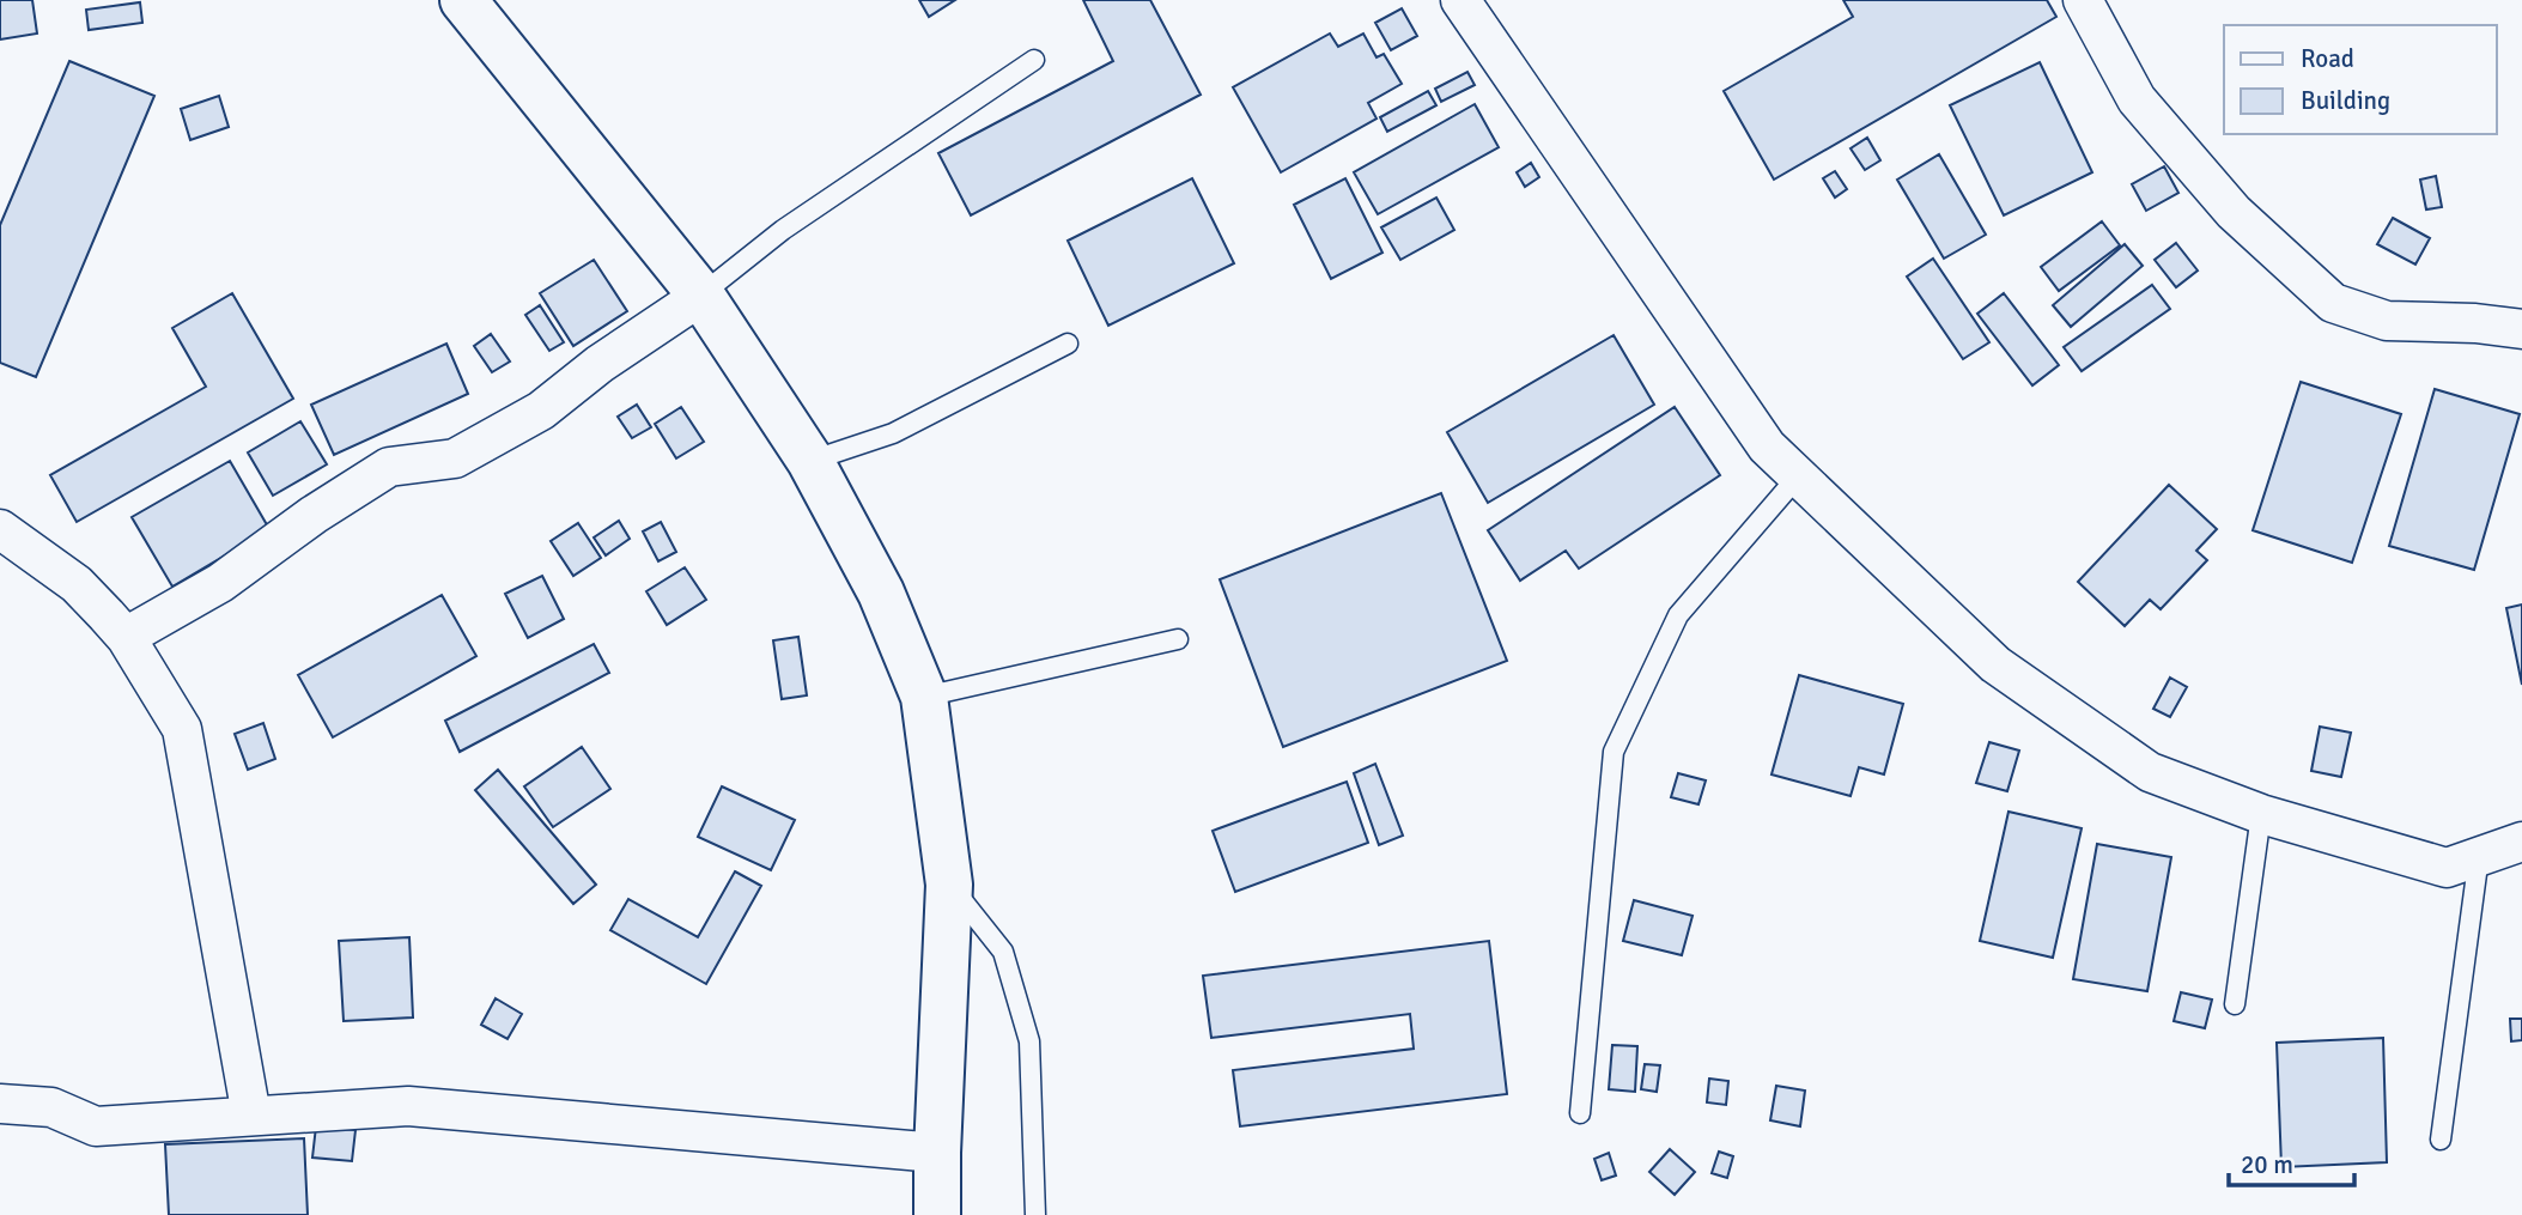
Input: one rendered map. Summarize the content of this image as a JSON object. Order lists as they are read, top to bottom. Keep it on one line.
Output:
{"legend":["Road","Building"],"scale_bar":"20 m"}
